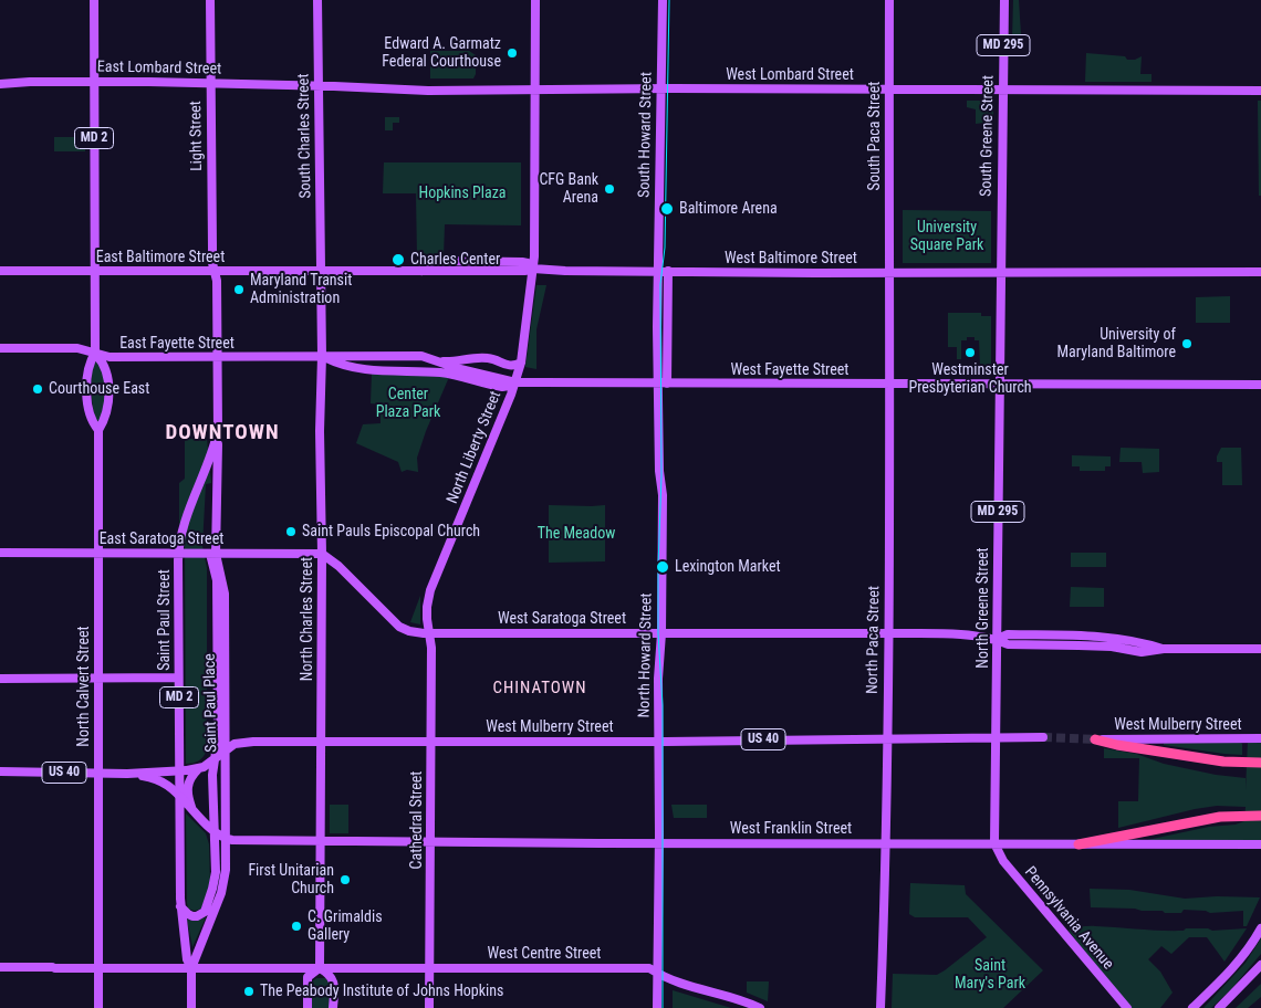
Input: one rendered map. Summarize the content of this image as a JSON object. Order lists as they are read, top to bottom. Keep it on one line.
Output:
{"streets":{"main road":["MD 295","East Lombard Street","West Lombard Street","South Howard Street","Light Street","South Charles Street","South Paca Street","South Greene Street","MD 2","East Baltimore Street","West Baltimore Street","East Fayette Street","West Fayette Street","North Liberty Street","East Saratoga Street","North Greene Street","North Charles Street","West Saratoga Street","Saint Paul Street","North Paca Street","North Howard Street","North Calvert Street","Saint Paul Place","West Mulberry Street","US 40","Cathedral Street","West Franklin Street","Pennsylvania Avenue","West Centre Street"]},"crossings":[["East Lombard Street","West Lombard Street"],["East Lombard Street","Light Street"],["East Lombard Street","South Charles Street"],["East Lombard Street","MD 2"],["West Lombard Street","South Howard Street"],["West Lombard Street","South Charles Street"],["West Lombard Street","South Paca Street"],["West Lombard Street","South Greene Street"],["West Lombard Street","North Liberty Street"],["South Howard Street","West Baltimore Street"],["South Howard Street","North Howard Street"],["Light Street","East Baltimore Street"],["Light Street","Saint Paul Street"],["South Charles Street","East Baltimore Street"],["South Charles Street","West Baltimore Street"],["South Charles Street","North Charles Street"],["South Paca Street","West Baltimore Street"],["South Paca Street","North Paca Street"],["South Greene Street","West Baltimore Street"],["South Greene Street","North Greene Street"],["MD 2","East Baltimore Street"],["MD 2","North Calvert Street"],["East Baltimore Street","West Baltimore Street"],["East Baltimore Street","North Charles Street"],["East Baltimore Street","Saint Paul Street"],["East Baltimore Street","North Calvert Street"],["West Baltimore Street","North Liberty Street"],["West Baltimore Street","North Greene Street"],["West Baltimore Street","North Charles Street"],["West Baltimore Street","North Paca Street"],["West Baltimore Street","North Howard Street"],["East Fayette Street","West Fayette Street"],["East Fayette Street","North Charles Street"],["East Fayette Street","Saint Paul Street"],["East Fayette Street","North Calvert Street"],["West Fayette Street","North Liberty Street"],["West Fayette Street","North Greene Street"],["West Fayette Street","North Charles Street"],["West Fayette Street","North Paca Street"],["West Fayette Street","North Howard Street"],["North Liberty Street","West Saratoga Street"],["North Liberty Street","Cathedral Street"],["East Saratoga Street","North Charles Street"],["East Saratoga Street","West Saratoga Street"],["East Saratoga Street","Saint Paul Street"],["East Saratoga Street","North Calvert Street"],["East Saratoga Street","Saint Paul Place"],["North Greene Street","West Saratoga Street"],["North Greene Street","West Mulberry Street"],["North Greene Street","West Franklin Street"],["North Greene Street","Pennsylvania Avenue"],["North Charles Street","West Saratoga Street"],["North Charles Street","West Mulberry Street"],["North Charles Street","US 40"],["North Charles Street","West Franklin Street"],["North Charles Street","West Centre Street"],["West Saratoga Street","North Paca Street"],["West Saratoga Street","North Howard Street"],["West Saratoga Street","Cathedral Street"],["Saint Paul Street","Saint Paul Place"],["Saint Paul Street","West Centre Street"],["North Paca Street","West Mulberry Street"],["North Paca Street","West Franklin Street"],["North Howard Street","West Mulberry Street"],["North Howard Street","West Franklin Street"],["North Howard Street","West Centre Street"],["North Calvert Street","West Centre Street"],["Saint Paul Place","US 40"],["Saint Paul Place","West Franklin Street"],["Saint Paul Place","West Centre Street"],["West Mulberry Street","US 40"],["West Mulberry Street","Cathedral Street"],["US 40","West Franklin Street"],["Cathedral Street","West Franklin Street"],["Cathedral Street","West Centre Street"],["West Franklin Street","Pennsylvania Avenue"]],"districts":["DOWNTOWN","CHINATOWN"],"parks":["Hopkins Plaza","University Square Park","Center Plaza Park","The Meadow","Saint Mary's Park"],"places":["Edward A. Garmatz Federal Courthouse","CFG Bank Arena","Baltimore Arena","Charles Center","Maryland Transit Administration","University of Maryland Baltimore","Westminster Presbyterian Church","Courthouse East","Saint Pauls Episcopal Church","Lexington Market","First Unitarian Church","C. Grimaldis Gallery","The Peabody Institute of Johns Hopkins"]}
